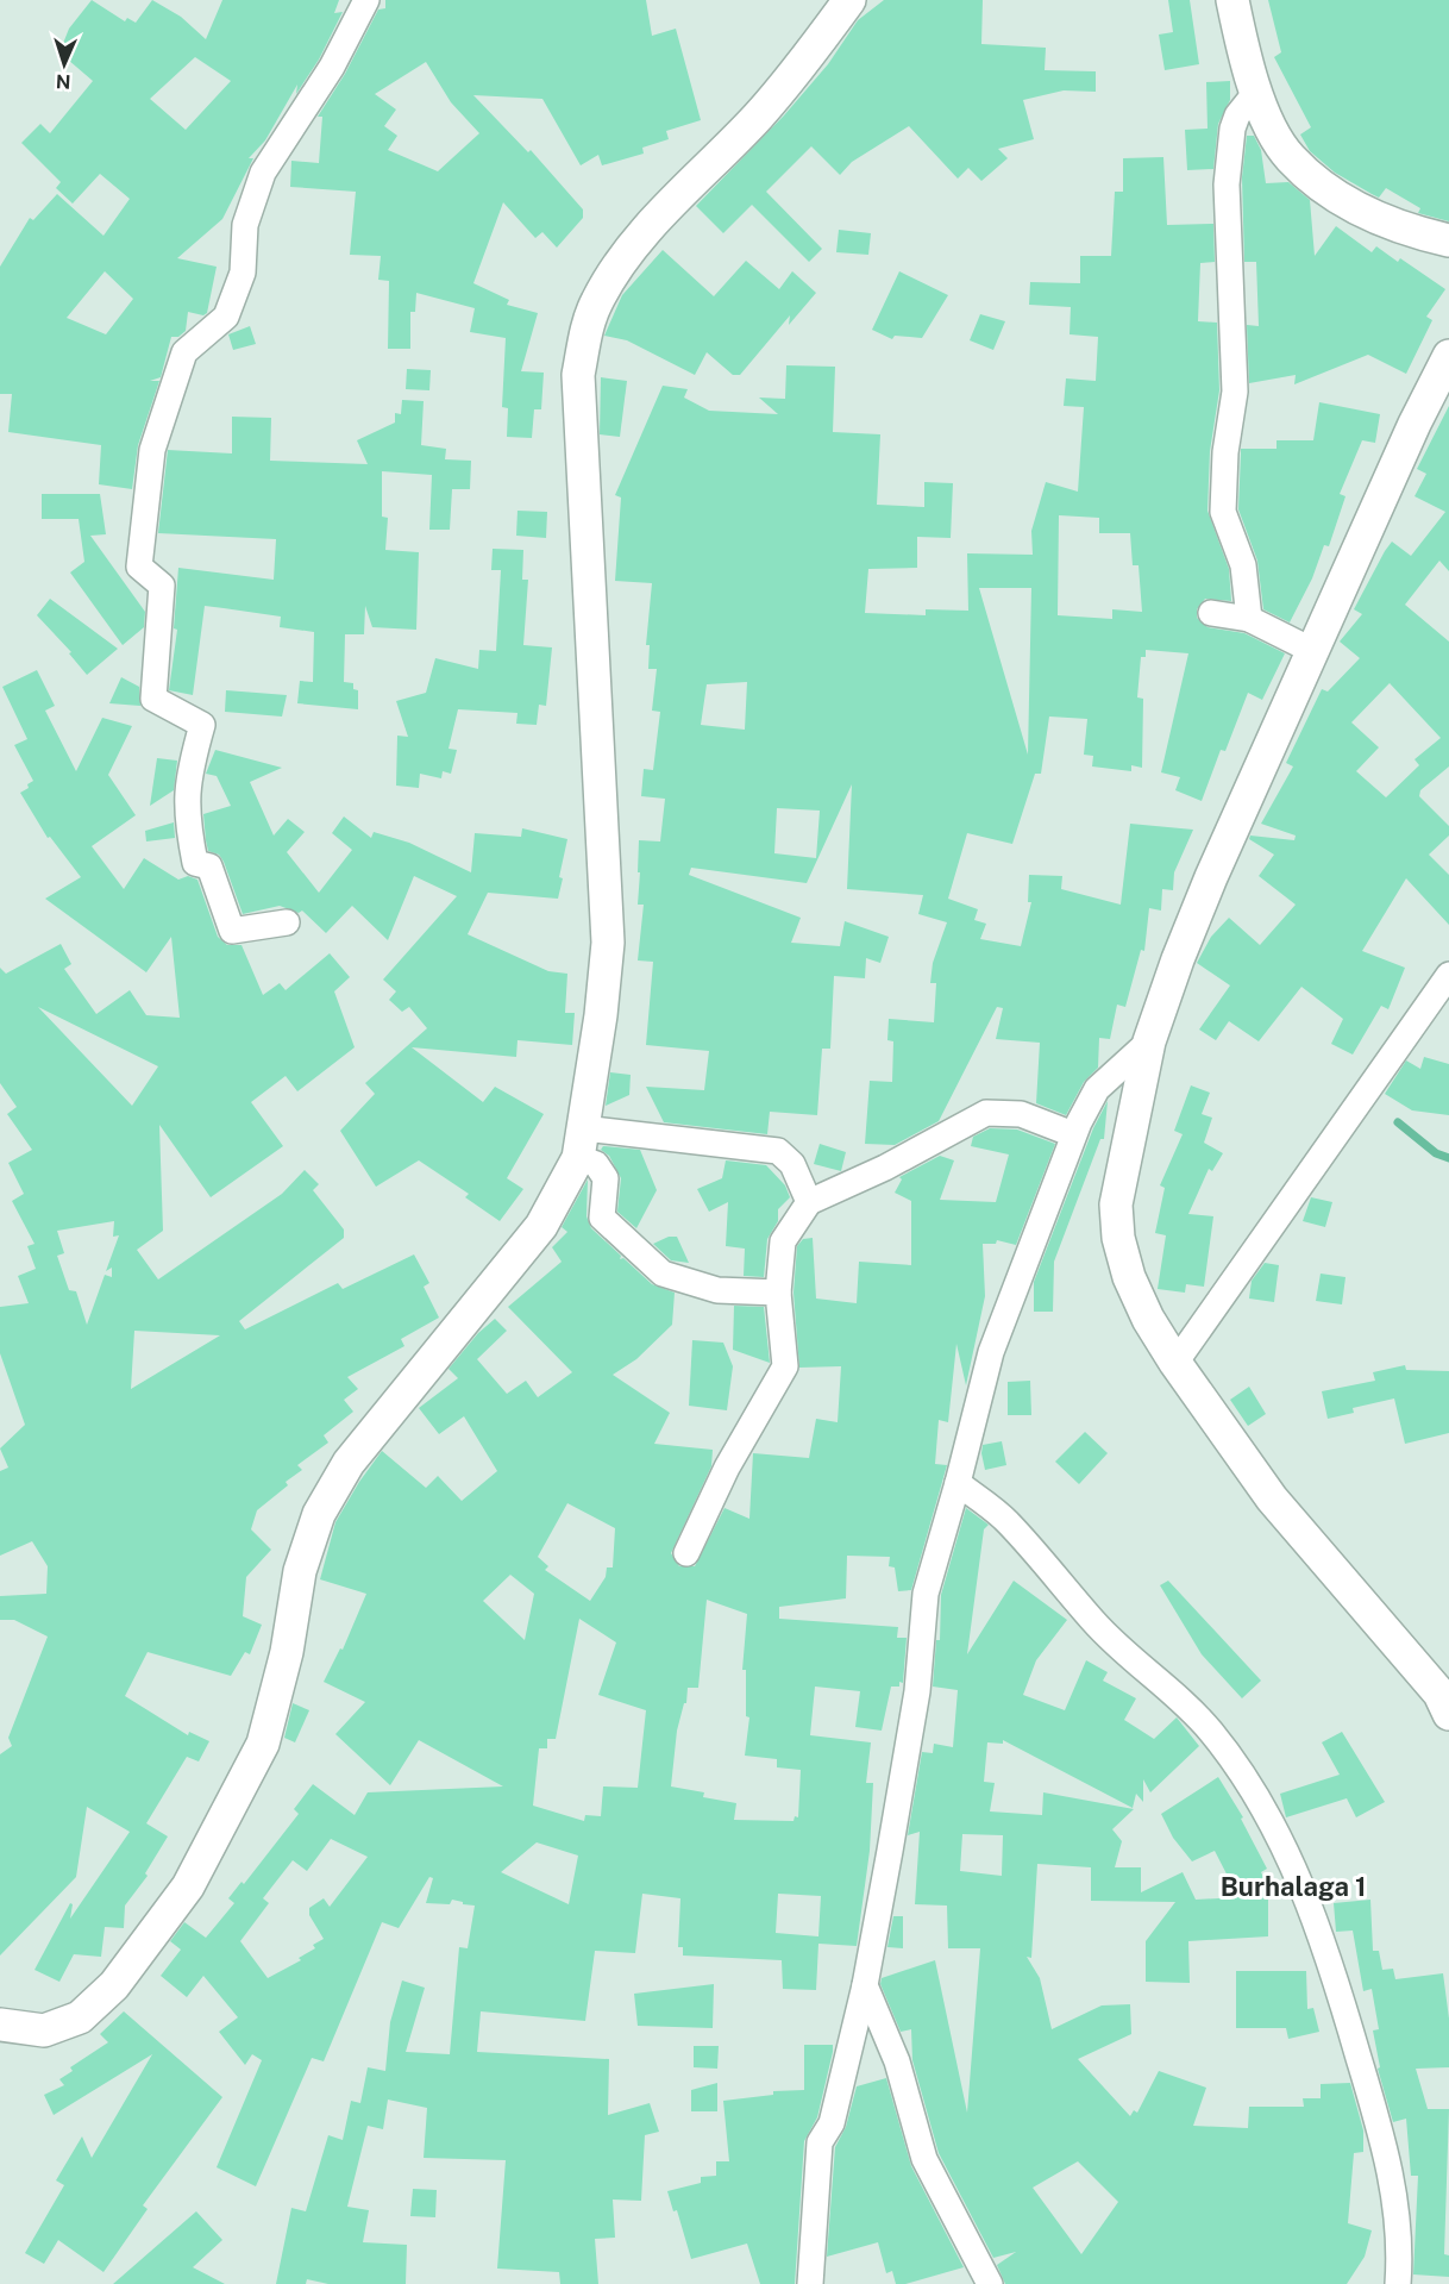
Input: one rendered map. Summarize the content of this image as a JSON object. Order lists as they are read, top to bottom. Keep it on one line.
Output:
{"districts":["Burhalaga 1"],"north":"bottom"}
